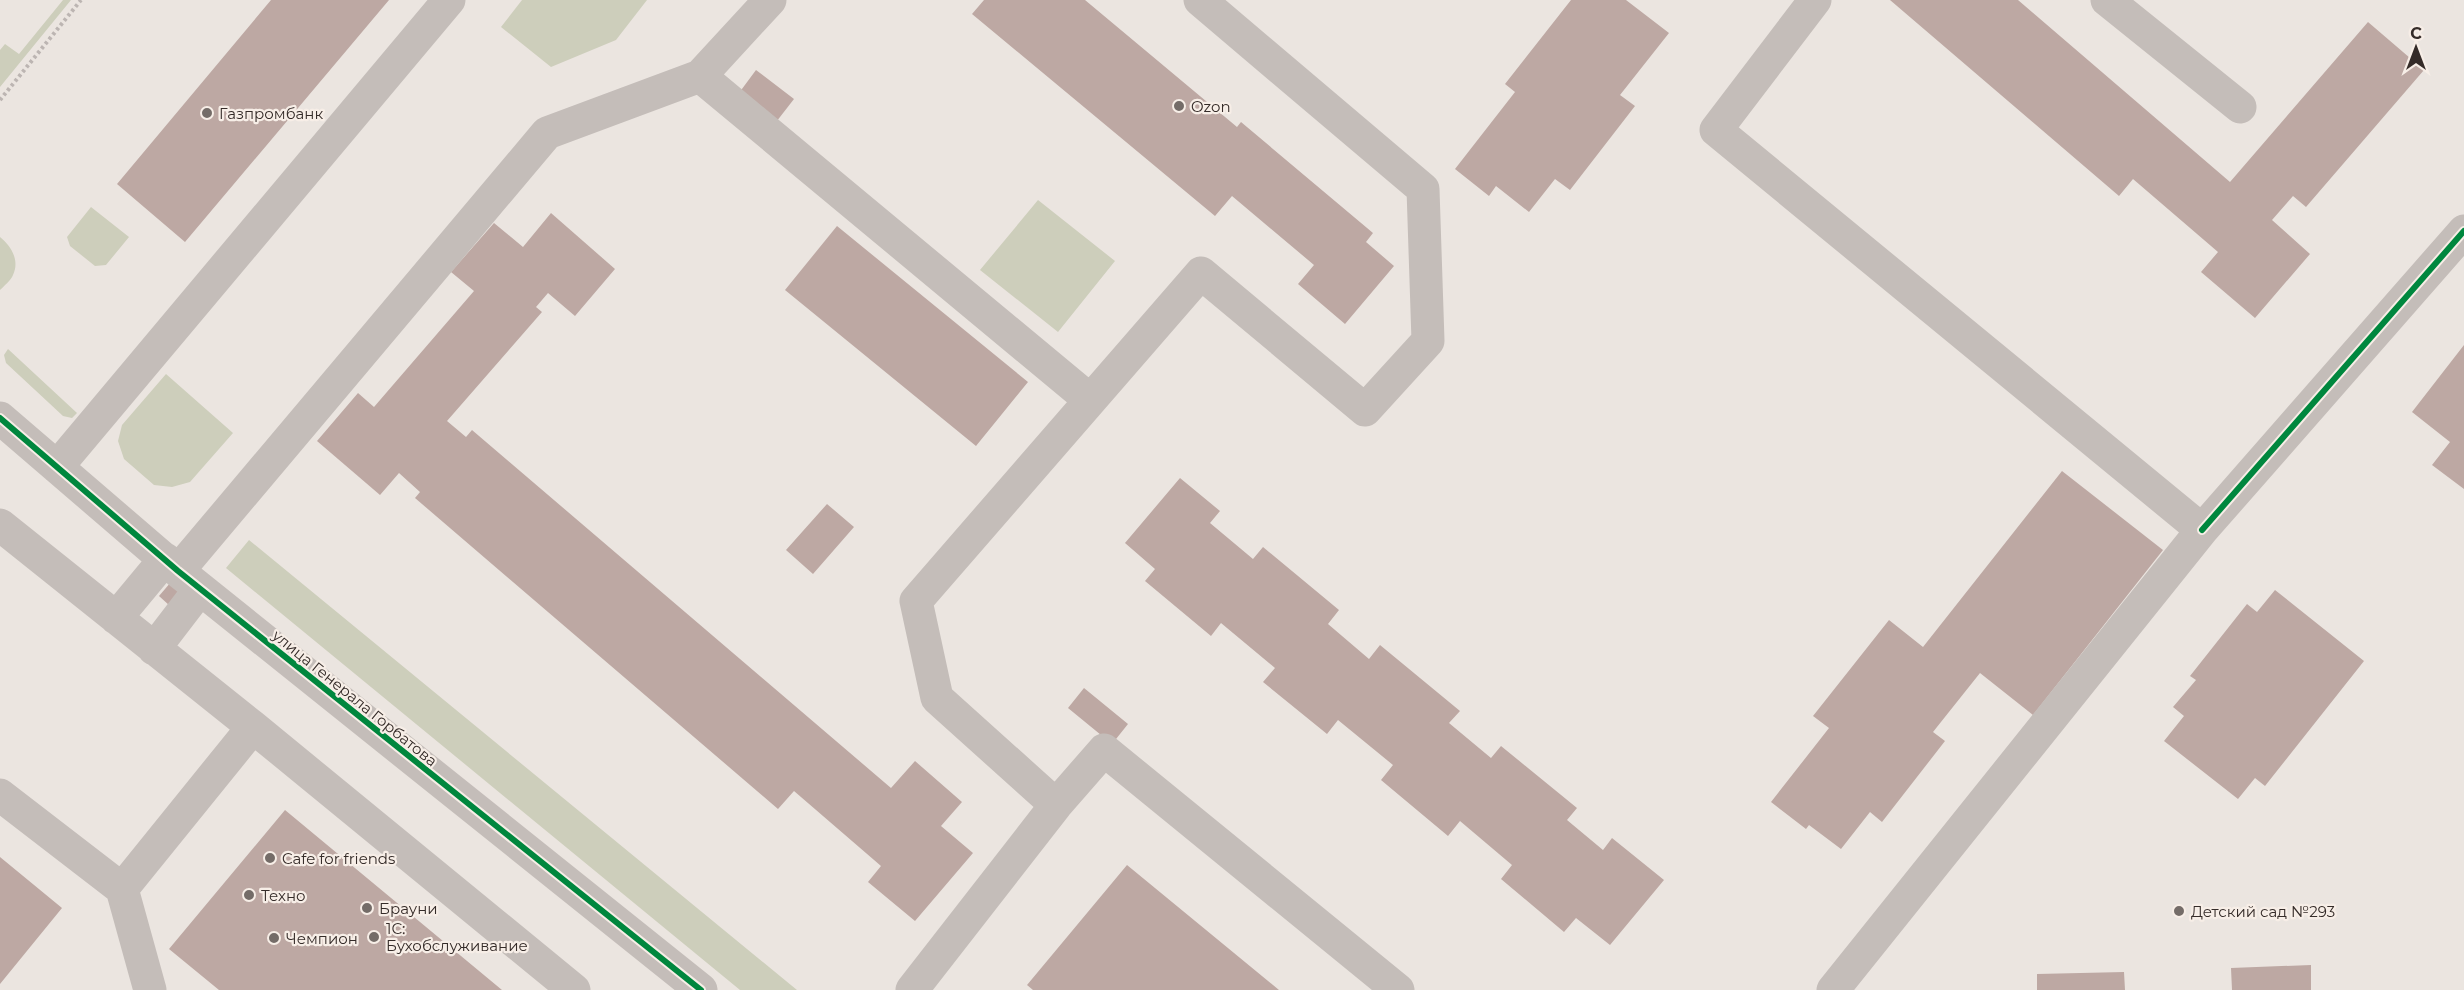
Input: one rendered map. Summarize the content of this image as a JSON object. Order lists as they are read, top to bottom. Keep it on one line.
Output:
{"streets":{"street":["улица Генерала Горбатова"]},"places":["Ozon","Газпромбанк","Cafe for friends","Техно","Брауни","Детский сад №293","1С: Бухобслуживание","Чемпион"],"north":"top"}
